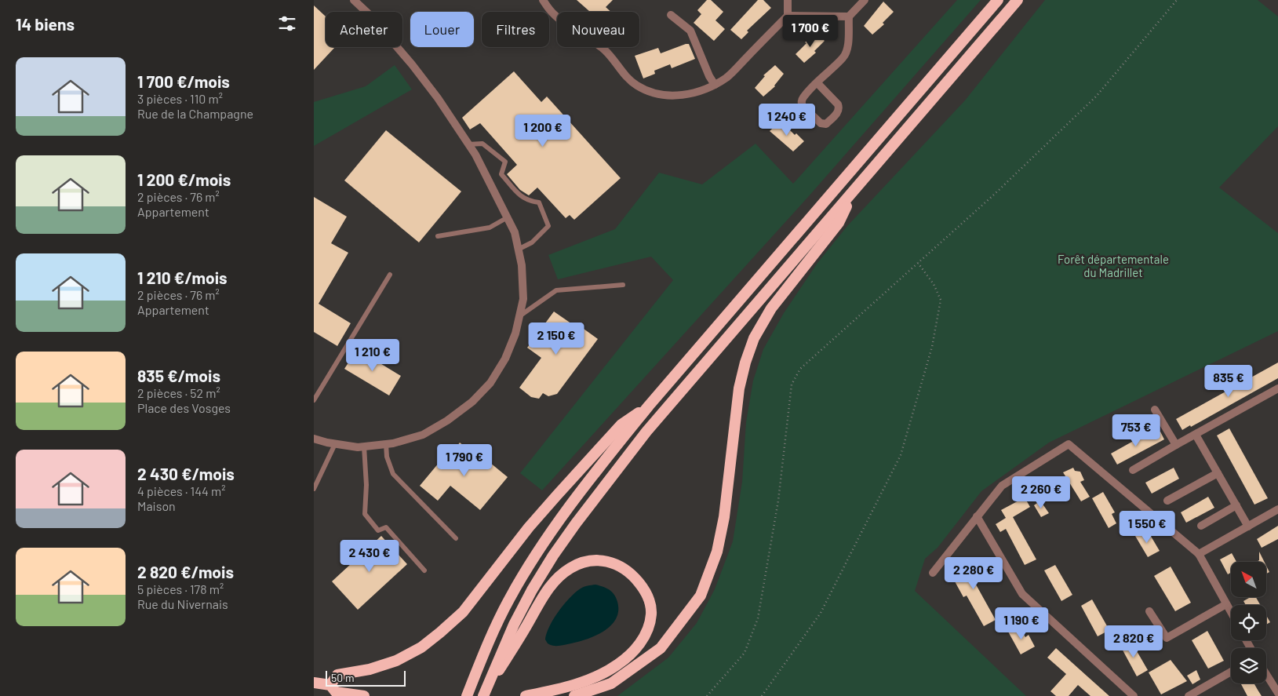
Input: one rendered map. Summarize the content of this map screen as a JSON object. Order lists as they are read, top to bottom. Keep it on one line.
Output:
{"parks":["Forêt départementale du Madrillet"],"scale_bar":"50 m","north":"top left","page":{"heading":"14 biens","chip":["Acheter","Louer","Filtres","Nouveau"],"price":["1 700 €","1 240 €","1 200 €","2 150 €","1 210 €","835 €","753 €","1 790 €","2 260 €","1 550 €","2 430 €","2 280 €","1 190 €","2 820 €"],"list":[{"name":"1 700 €/mois","note":"3 pièces · 110 m² · Rue de la Champagne"},{"name":"1 200 €/mois","note":"2 pièces · 76 m² · Appartement"},{"name":"1 210 €/mois","note":"2 pièces · 76 m² · Appartement"},{"name":"835 €/mois","note":"2 pièces · 52 m² · Place des Vosges"},{"name":"2 430 €/mois","note":"4 pièces · 144 m² · Maison"},{"name":"2 820 €/mois","note":"5 pièces · 178 m² · Rue du Nivernais"}],"scale":"50 m"}}
